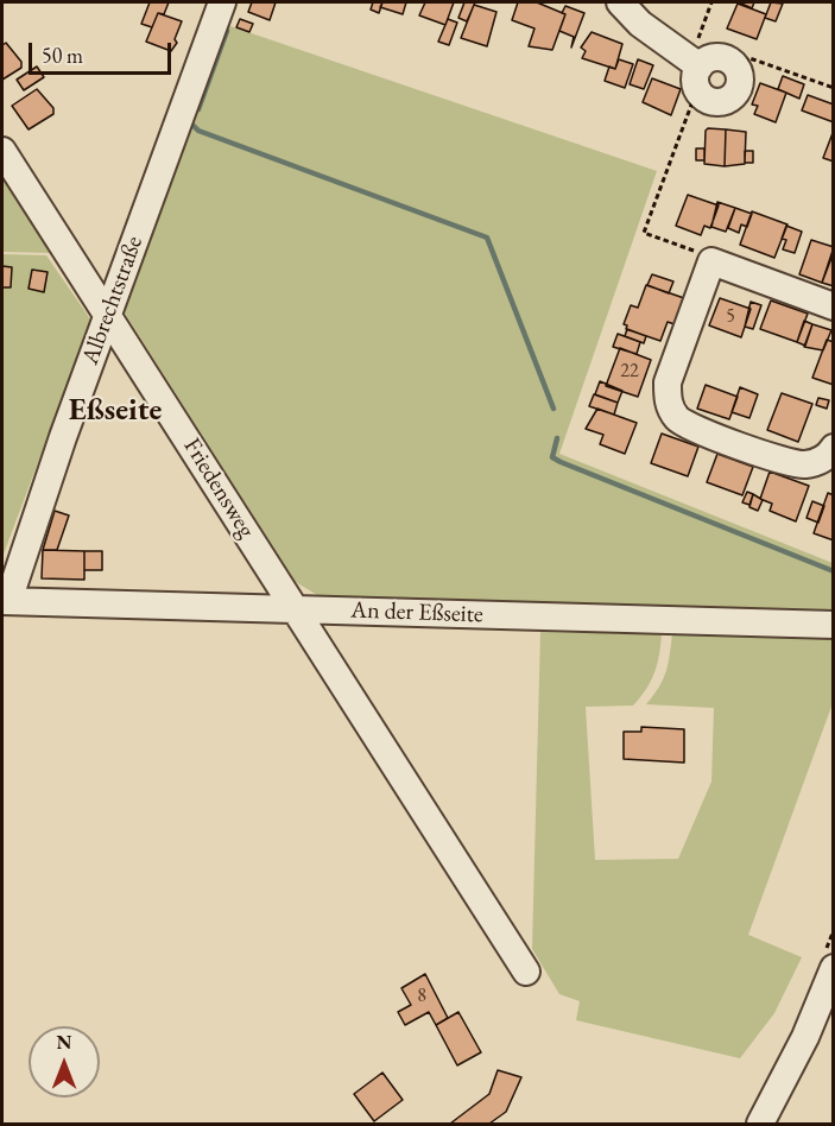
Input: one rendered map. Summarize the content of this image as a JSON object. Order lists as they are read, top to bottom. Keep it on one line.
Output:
{"streets":{"street":["Albrechtstraße","Friedensweg","An der Eßseite"]},"crossings":[["Albrechtstraße","Friedensweg"],["Albrechtstraße","An der Eßseite"],["Friedensweg","An der Eßseite"]],"districts":["Eßseite"],"house_numbers":["5","22","8"],"scale_bar":"50 m","north":"top"}
